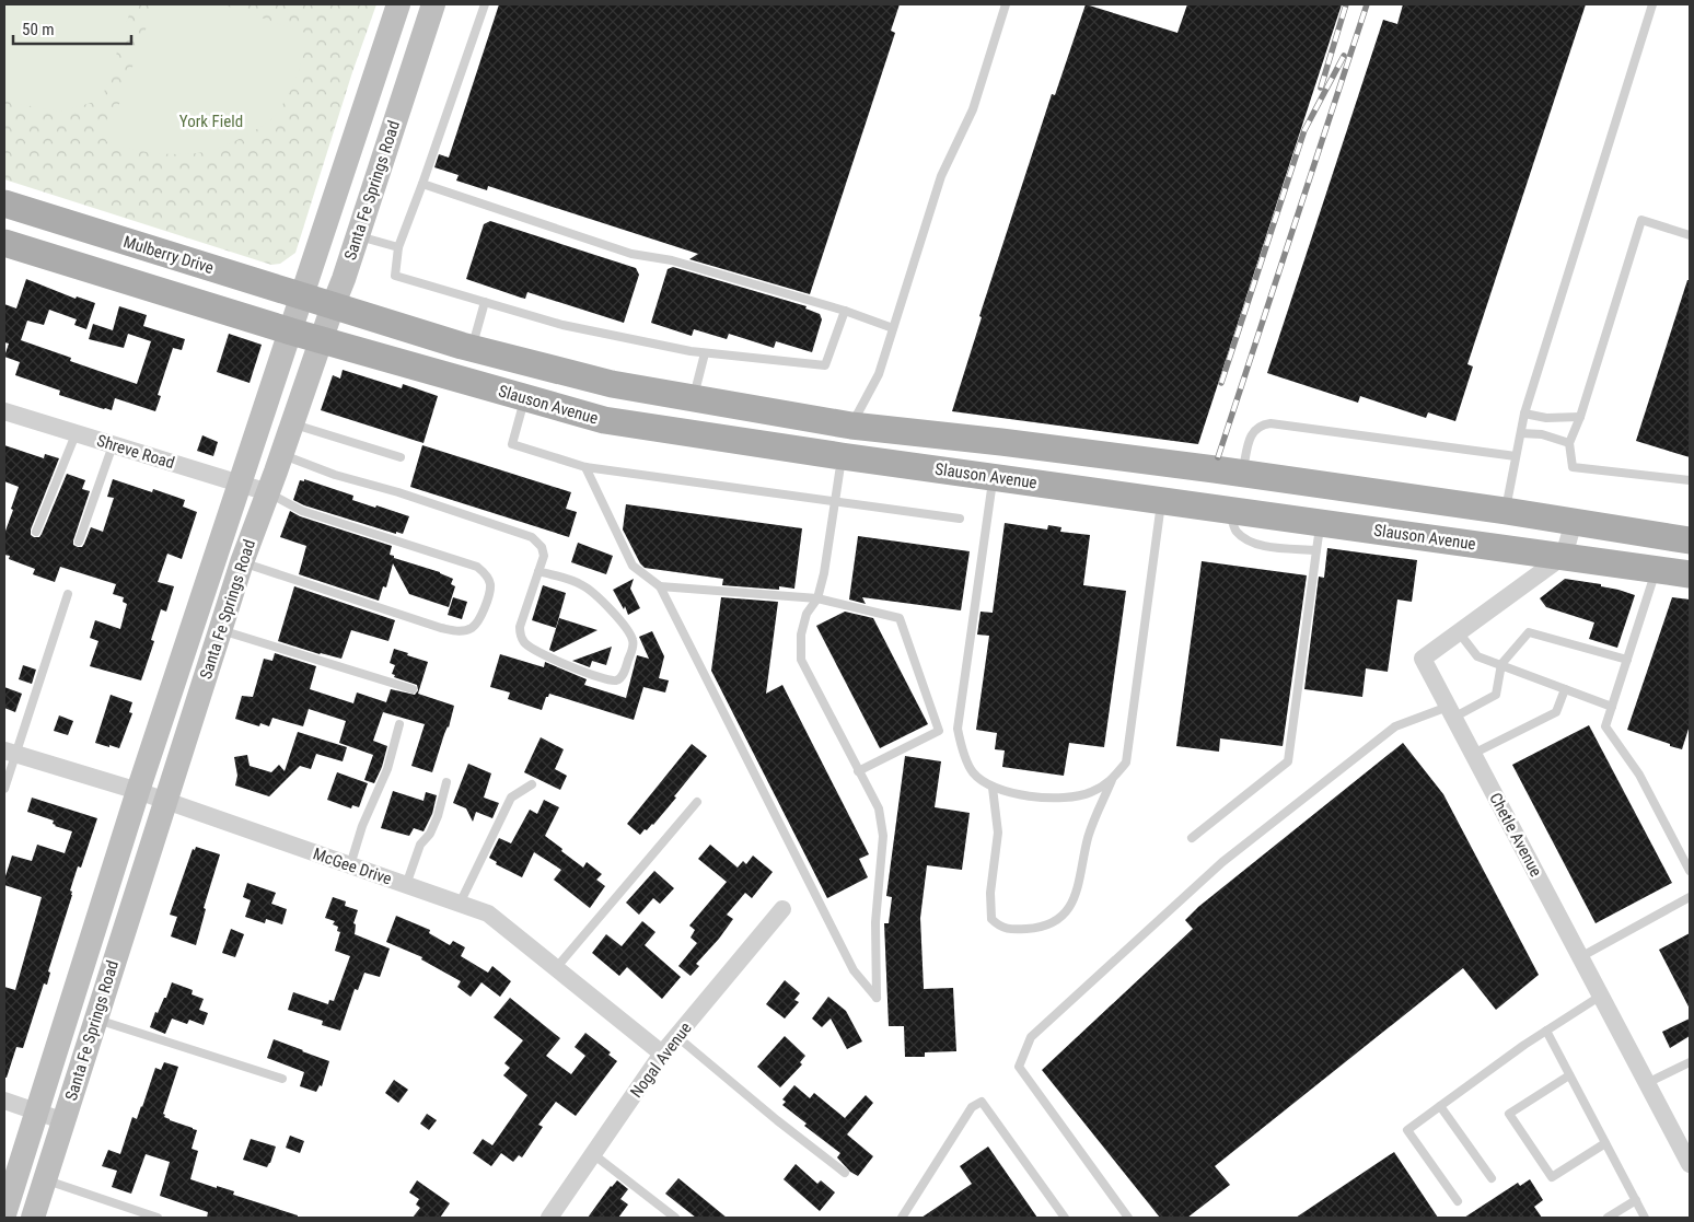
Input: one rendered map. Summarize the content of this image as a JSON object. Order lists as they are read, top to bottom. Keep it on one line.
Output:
{"streets":{"main road":["Santa Fe Springs Road","Mulberry Drive","Slauson Avenue"],"street":["Shreve Road","Chetle Avenue","McGee Drive","Nogal Avenue"]},"crossings":[["Santa Fe Springs Road","Mulberry Drive"],["Santa Fe Springs Road","Slauson Avenue"],["Santa Fe Springs Road","Shreve Road"],["Santa Fe Springs Road","McGee Drive"],["Mulberry Drive","Slauson Avenue"],["Slauson Avenue","Chetle Avenue"],["McGee Drive","Nogal Avenue"]],"parks":["York Field"],"scale_bar":"50 m"}
